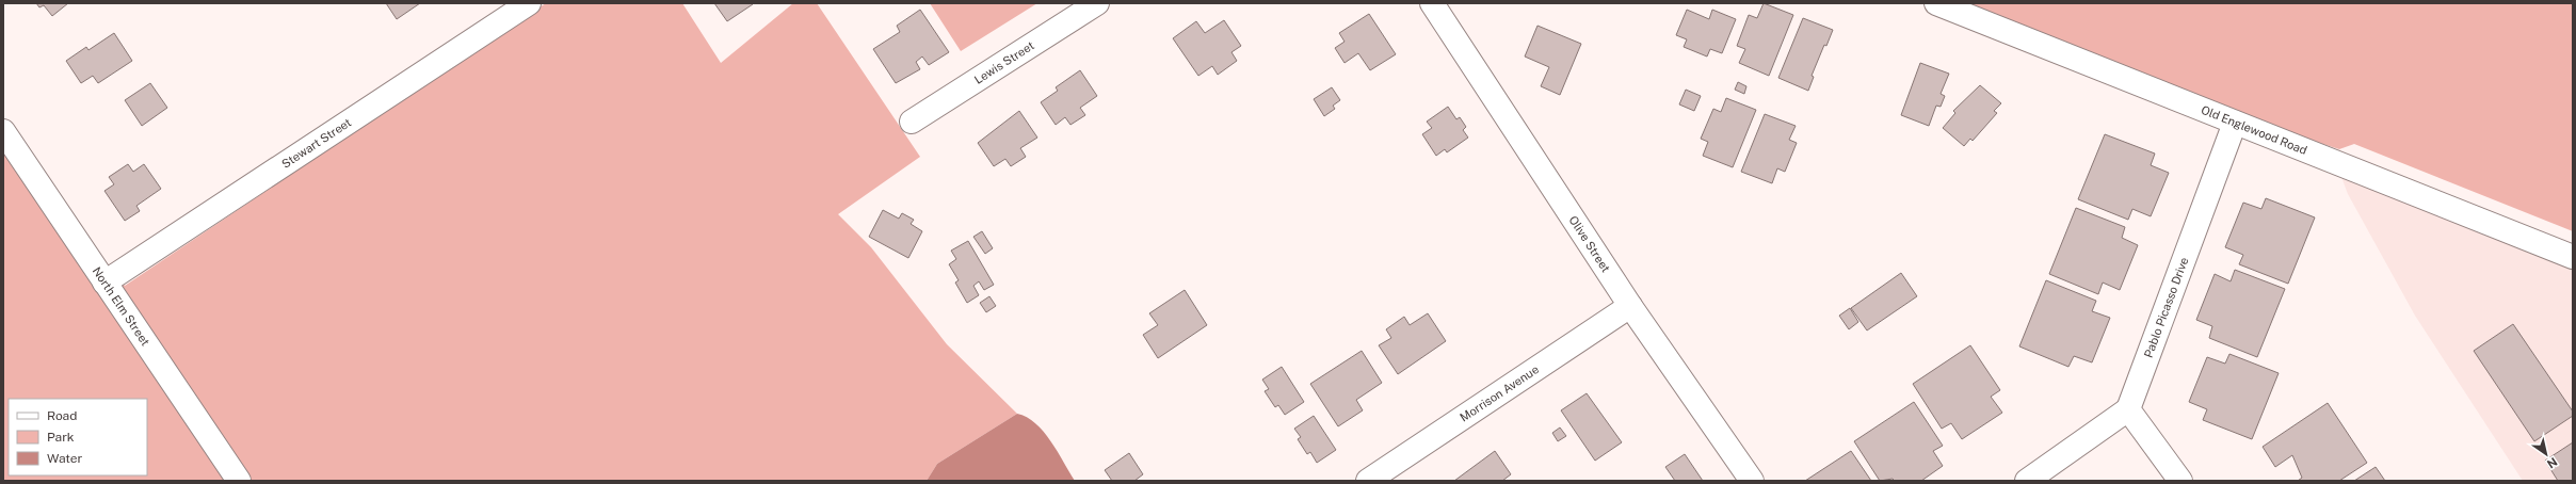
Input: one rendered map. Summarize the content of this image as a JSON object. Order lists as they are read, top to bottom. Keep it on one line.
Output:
{"streets":{"street":["Lewis Street","Old Englewood Road","Stewart Street","Olive Street","North Elm Street","Pablo Picasso Drive","Morrison Avenue"]},"crossings":[["Old Englewood Road","Pablo Picasso Drive"],["Stewart Street","North Elm Street"],["Olive Street","Morrison Avenue"]],"legend":["Road","Park","Water"],"north":"bottom right"}
